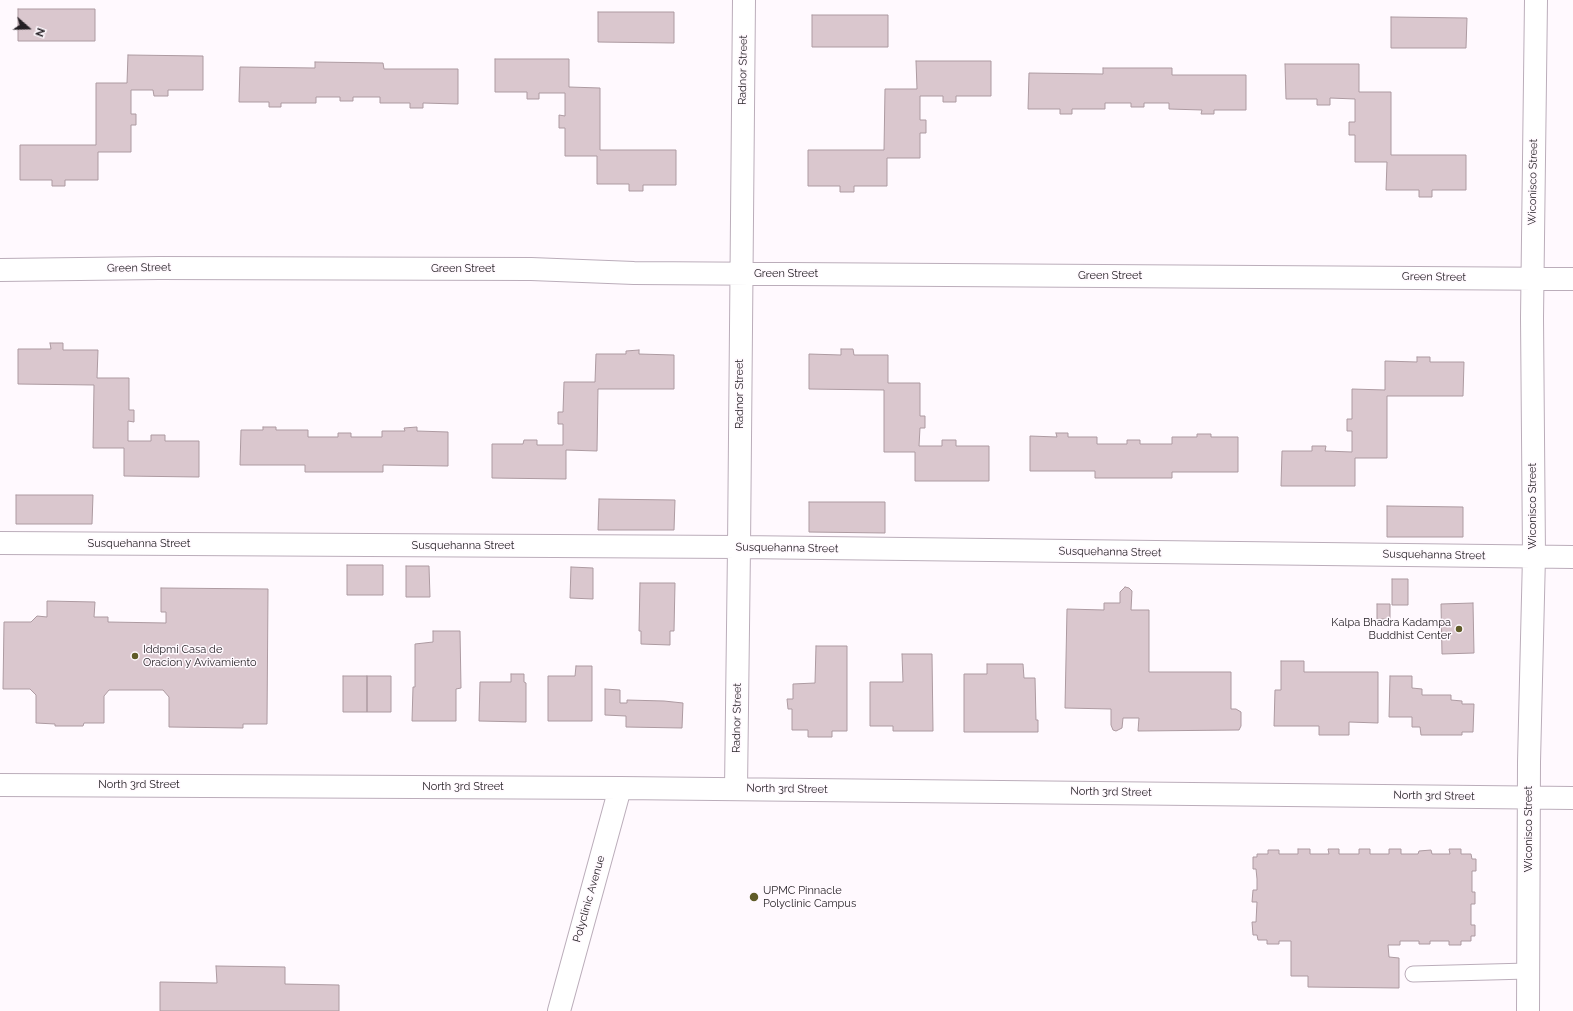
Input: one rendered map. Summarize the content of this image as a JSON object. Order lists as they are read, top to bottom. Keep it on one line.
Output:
{"streets":{"street":["Radnor Street","Wiconisco Street","Green Street","Susquehanna Street","North 3rd Street","Polyclinic Avenue"]},"crossings":[["Radnor Street","Green Street"],["Radnor Street","Susquehanna Street"],["Radnor Street","North 3rd Street"],["Wiconisco Street","Green Street"],["Wiconisco Street","Susquehanna Street"],["Wiconisco Street","North 3rd Street"],["North 3rd Street","Polyclinic Avenue"]],"places":["Kalpa Bhadra Kadampa Buddhist Center","Iddpmi Casa de Oracion y Avivamiento","UPMC Pinnacle Polyclinic Campus"],"north":"right"}
